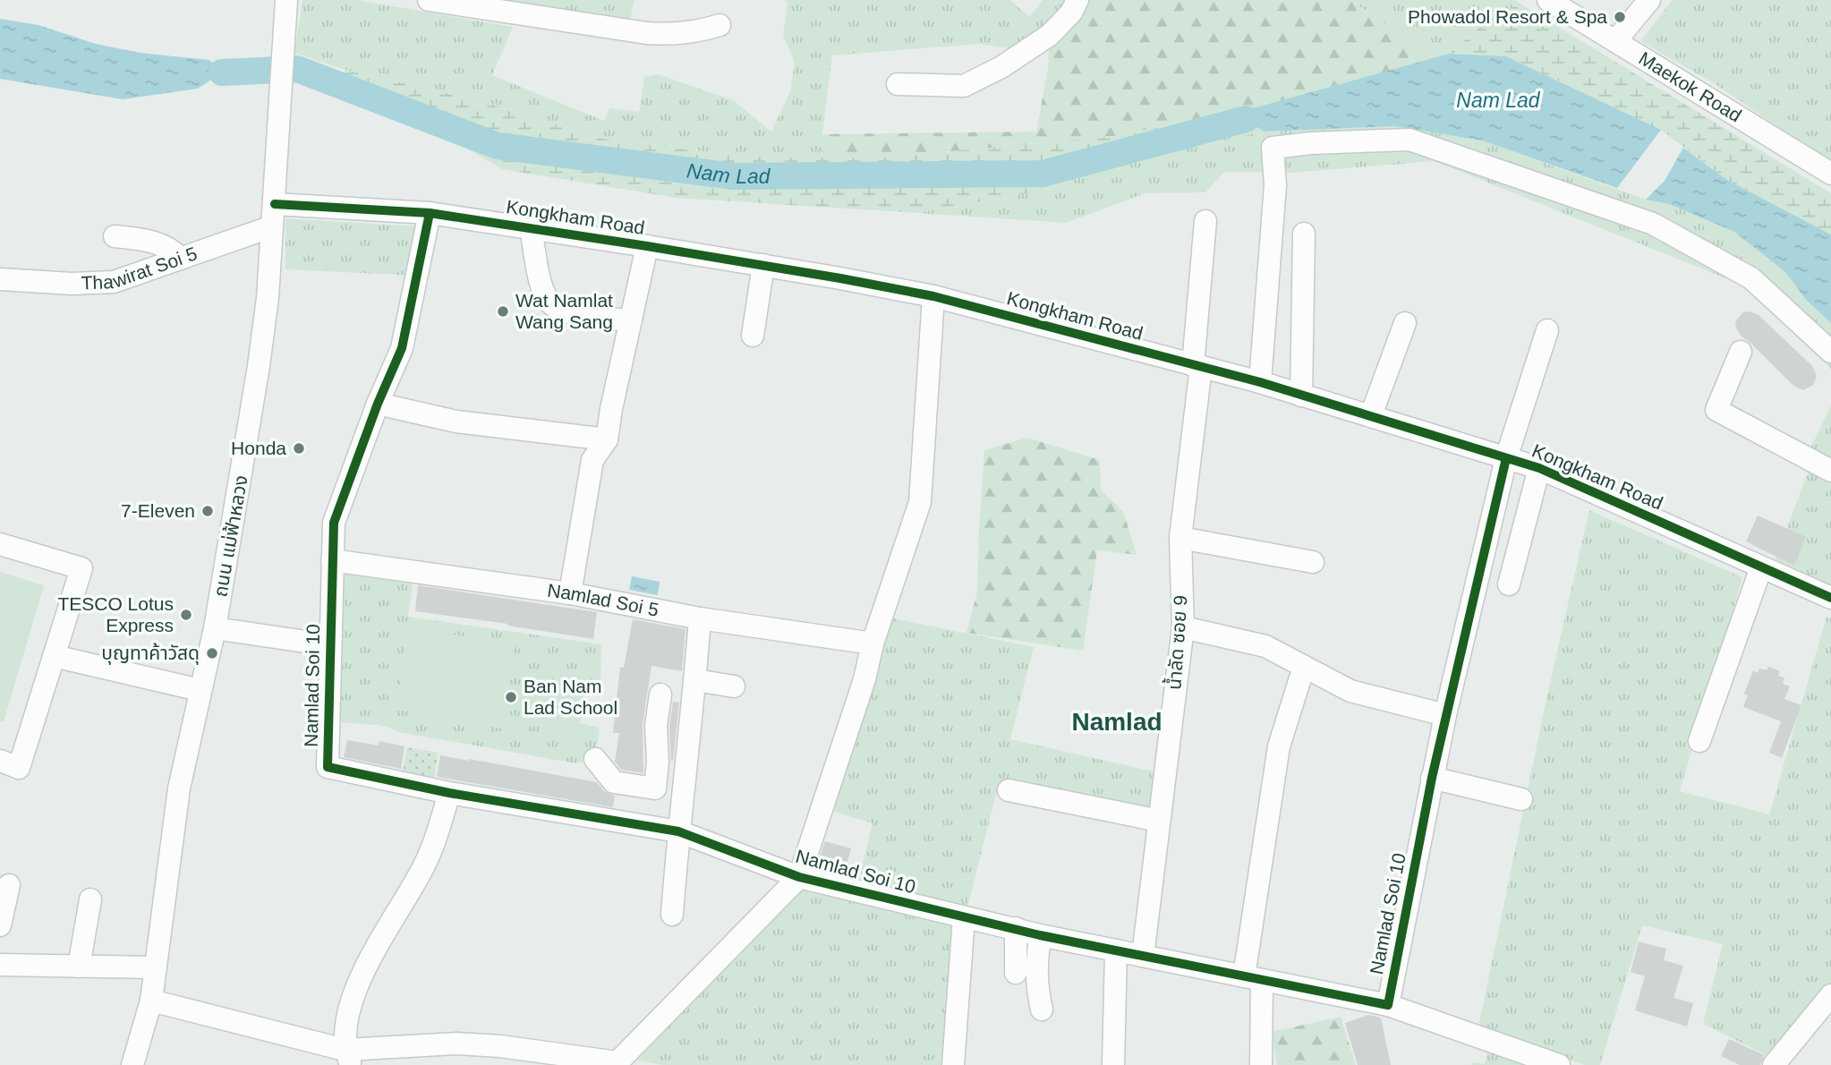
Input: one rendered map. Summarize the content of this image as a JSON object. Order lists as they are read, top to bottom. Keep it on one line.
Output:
{"streets":{"street":["Maekok Road","Kongkham Road","Thawirat Soi 5","ถนน แม่ฟ้าหลวง","Namlad Soi 5","น้ำลัด ซอย 9","Namlad Soi 10"]},"crossings":[["Kongkham Road","ถนน แม่ฟ้าหลวง"],["Kongkham Road","น้ำลัด ซอย 9"],["Kongkham Road","Namlad Soi 10"],["Thawirat Soi 5","ถนน แม่ฟ้าหลวง"],["Namlad Soi 5","Namlad Soi 10"],["น้ำลัด ซอย 9","Namlad Soi 10"]],"districts":["Namlad"],"water":["Nam Lad"],"places":["Phowadol Resort & Spa","Wat Namlat Wang Sang","Honda","7-Eleven","TESCO Lotus Express","บุญทาค้าวัสดุ","Ban Nam Lad School"]}
